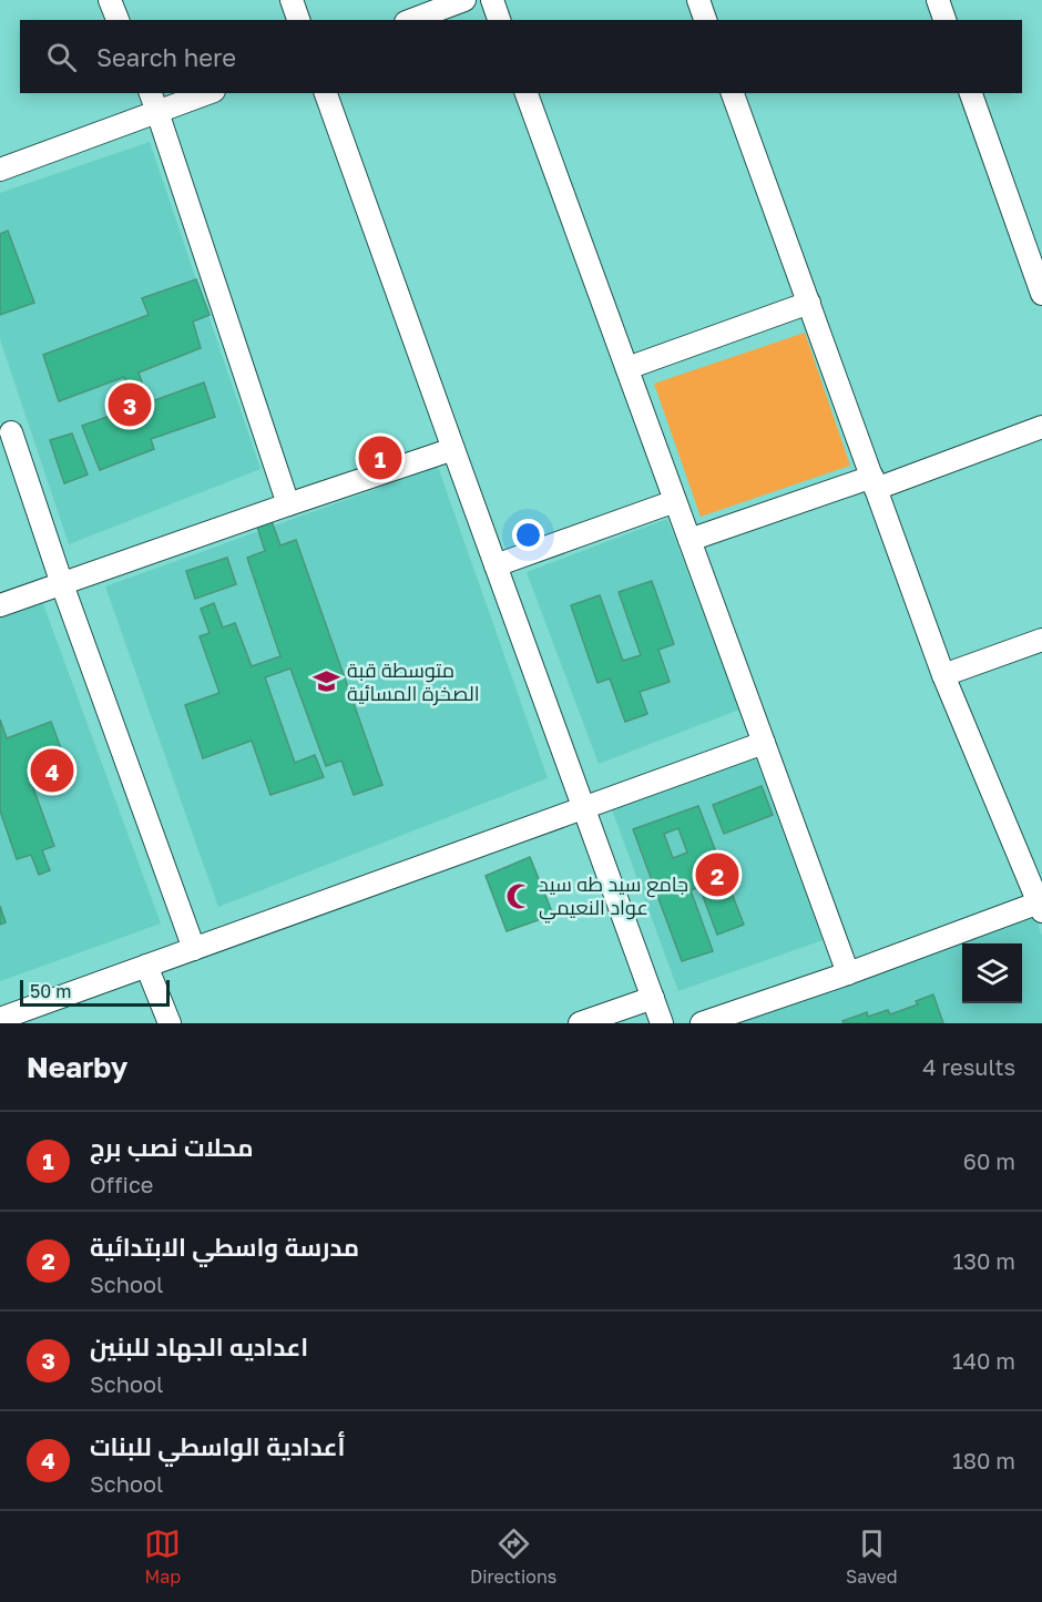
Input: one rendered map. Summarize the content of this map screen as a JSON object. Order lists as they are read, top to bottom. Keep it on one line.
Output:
{"places":{"school or university":["متوسطة قبة الصخرة المسائية"],"mosque":["جامع سيد طه سيد عواد النعيمي"]},"scale_bar":"50 m","page":{"search":"Search here","pins":["3","1","4","2"],"scale":"50 m","heading":["Nearby","4 results"],"list":[{"mark":"1","name":"محلات نصب برج","note":"Office","value":"60 m"},{"mark":"2","name":"مدرسة واسطي الابتدائية","note":"School","value":"130 m"},{"mark":"3","name":"اعداديه الجهاد للبنين","note":"School","value":"140 m"},{"mark":"4","name":"أعدادية الواسطي للبنات","note":"School","value":"180 m"}],"nav":["Map","Directions","Saved"]}}
